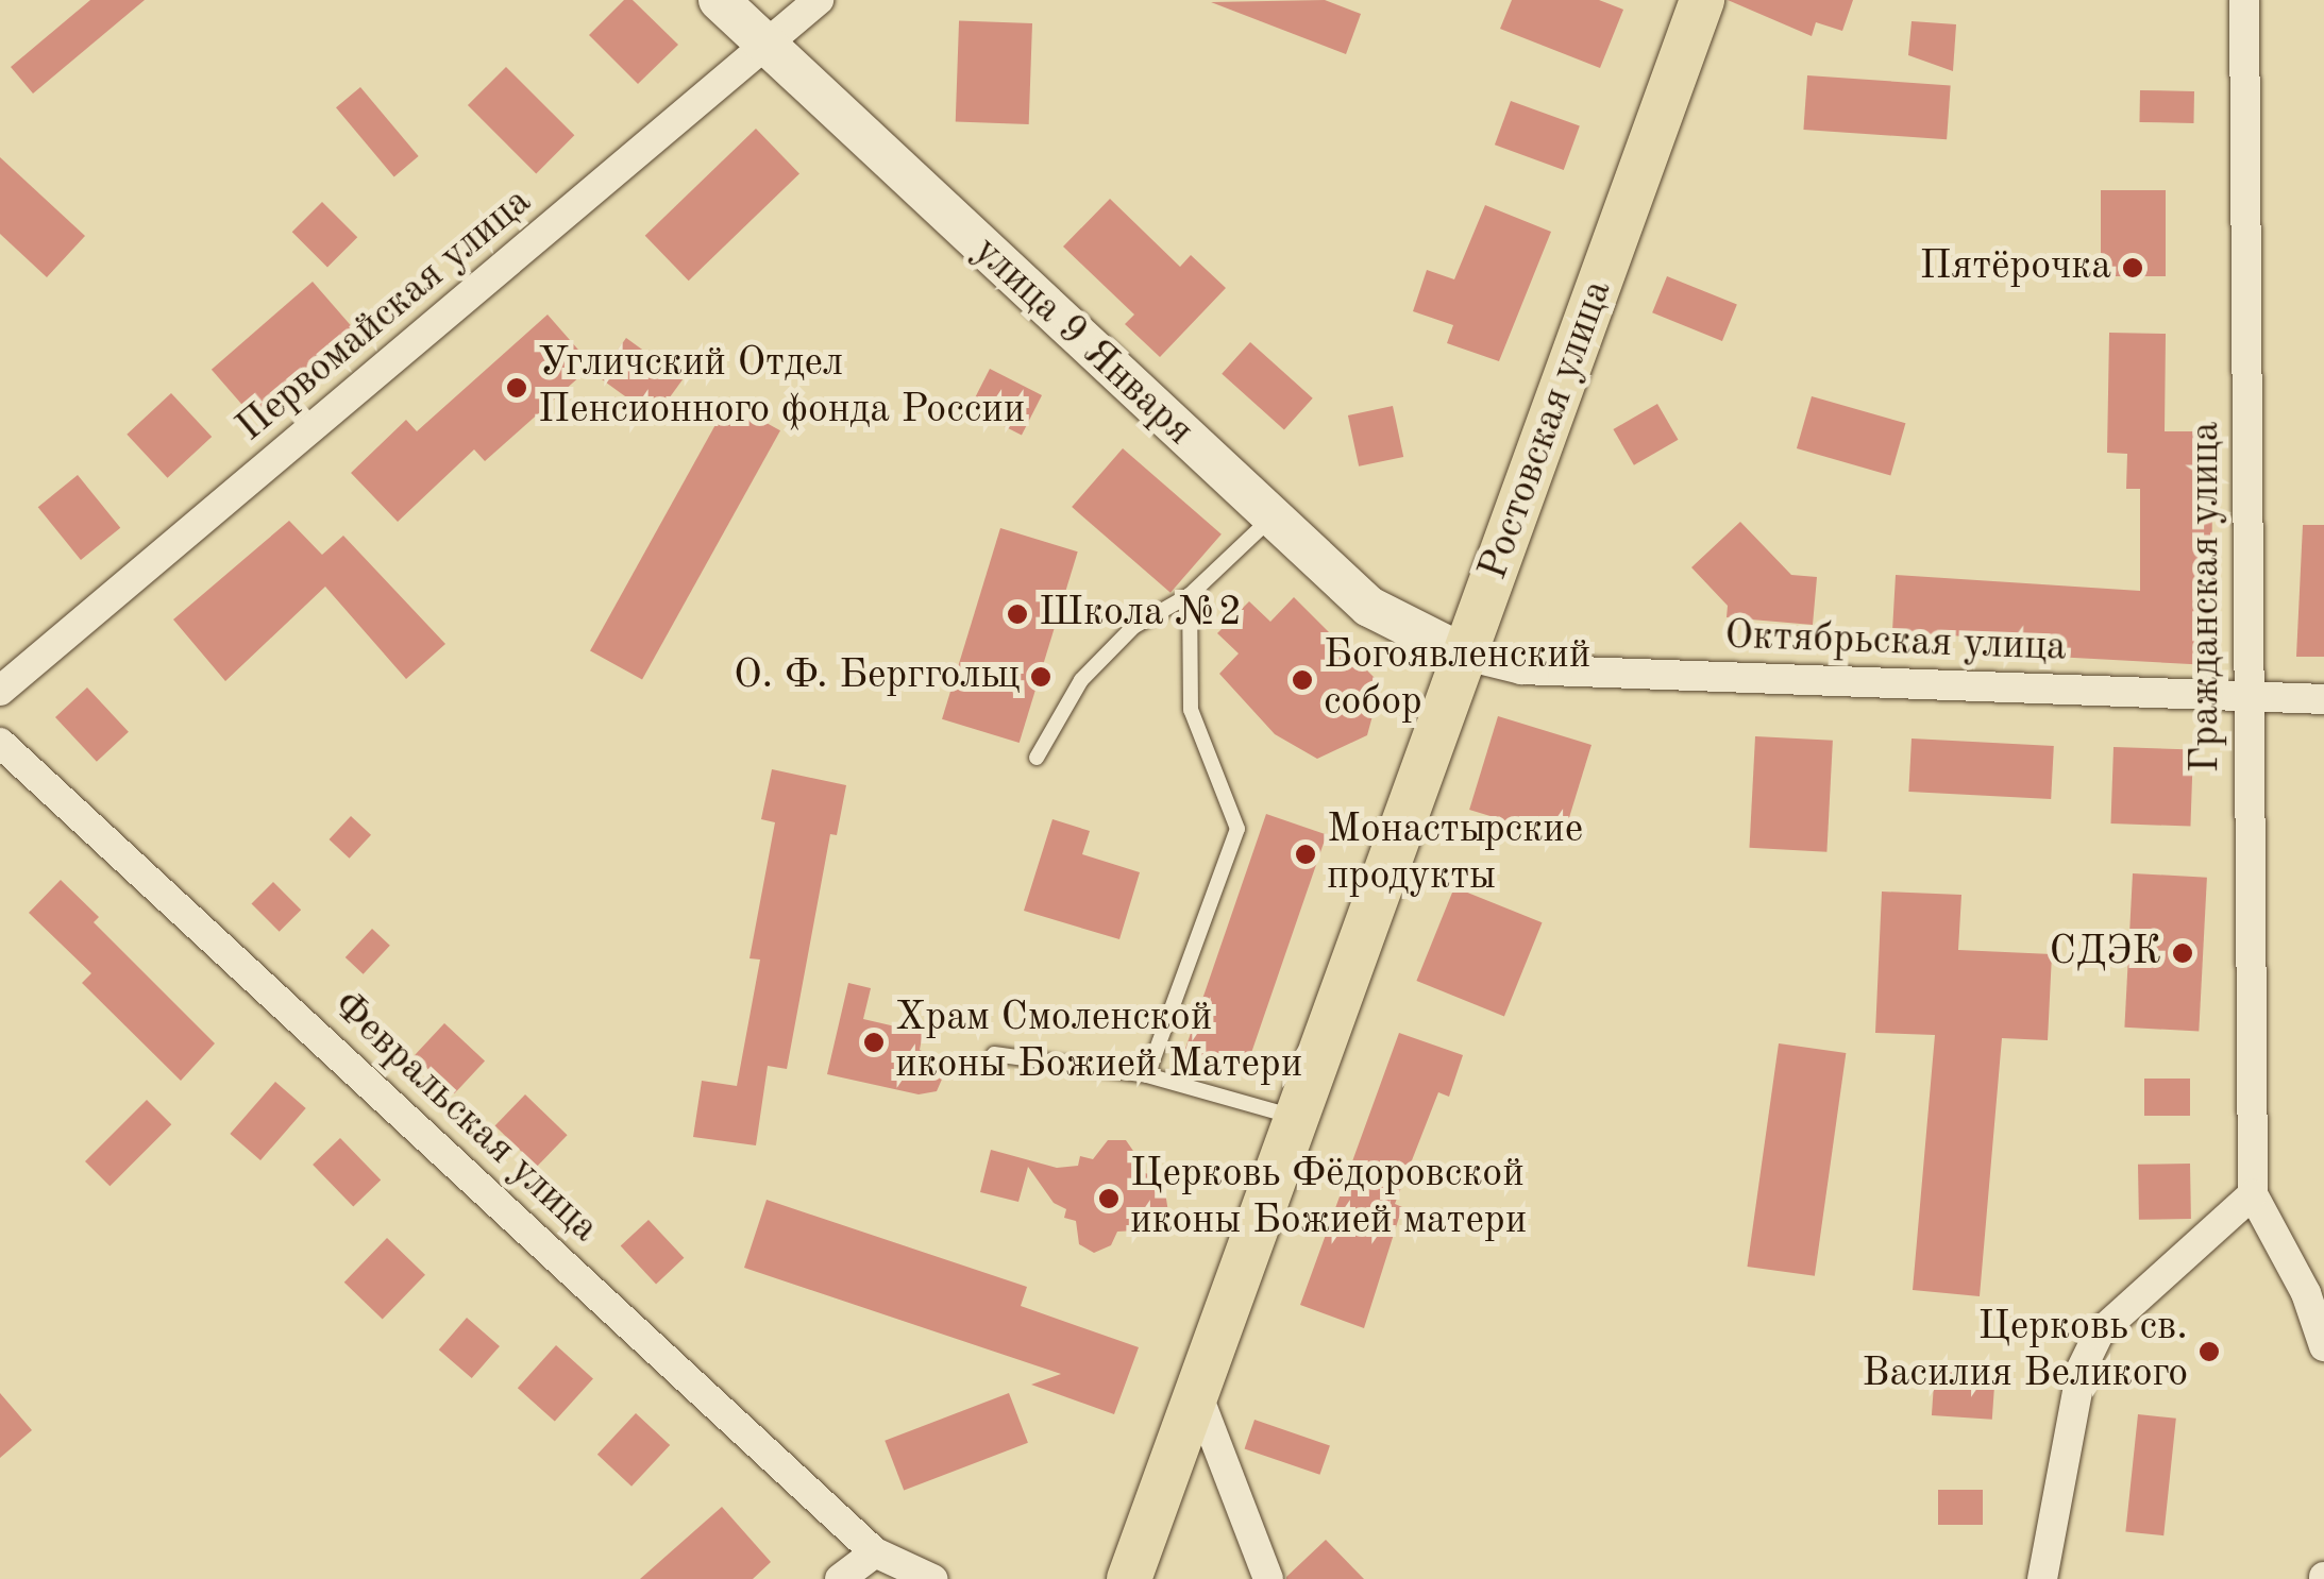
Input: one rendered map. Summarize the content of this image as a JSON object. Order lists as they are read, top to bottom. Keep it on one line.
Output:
{"streets":{"main road":["улица 9 Января","Ростовская улица"],"street":["Первомайская улица","Гражданская улица","Октябрьская улица","Февральская улица"]},"crossings":[["Первомайская улица","улица 9 Января"],["улица 9 Января","Ростовская улица"],["улица 9 Января","Октябрьская улица"],["Ростовская улица","Октябрьская улица"],["Гражданская улица","Октябрьская улица"]],"places":["Пятёрочка","Угличский Отдел Пенсионного фонда России","Школа №2","О. Ф. Берггольц","Богоявленский собор","Монастырские продукты","СДЭК","Храм Смоленской иконы Божией Матери","Церковь Фёдоровской иконы Божией матери","Церковь св. Василия Великого"]}
